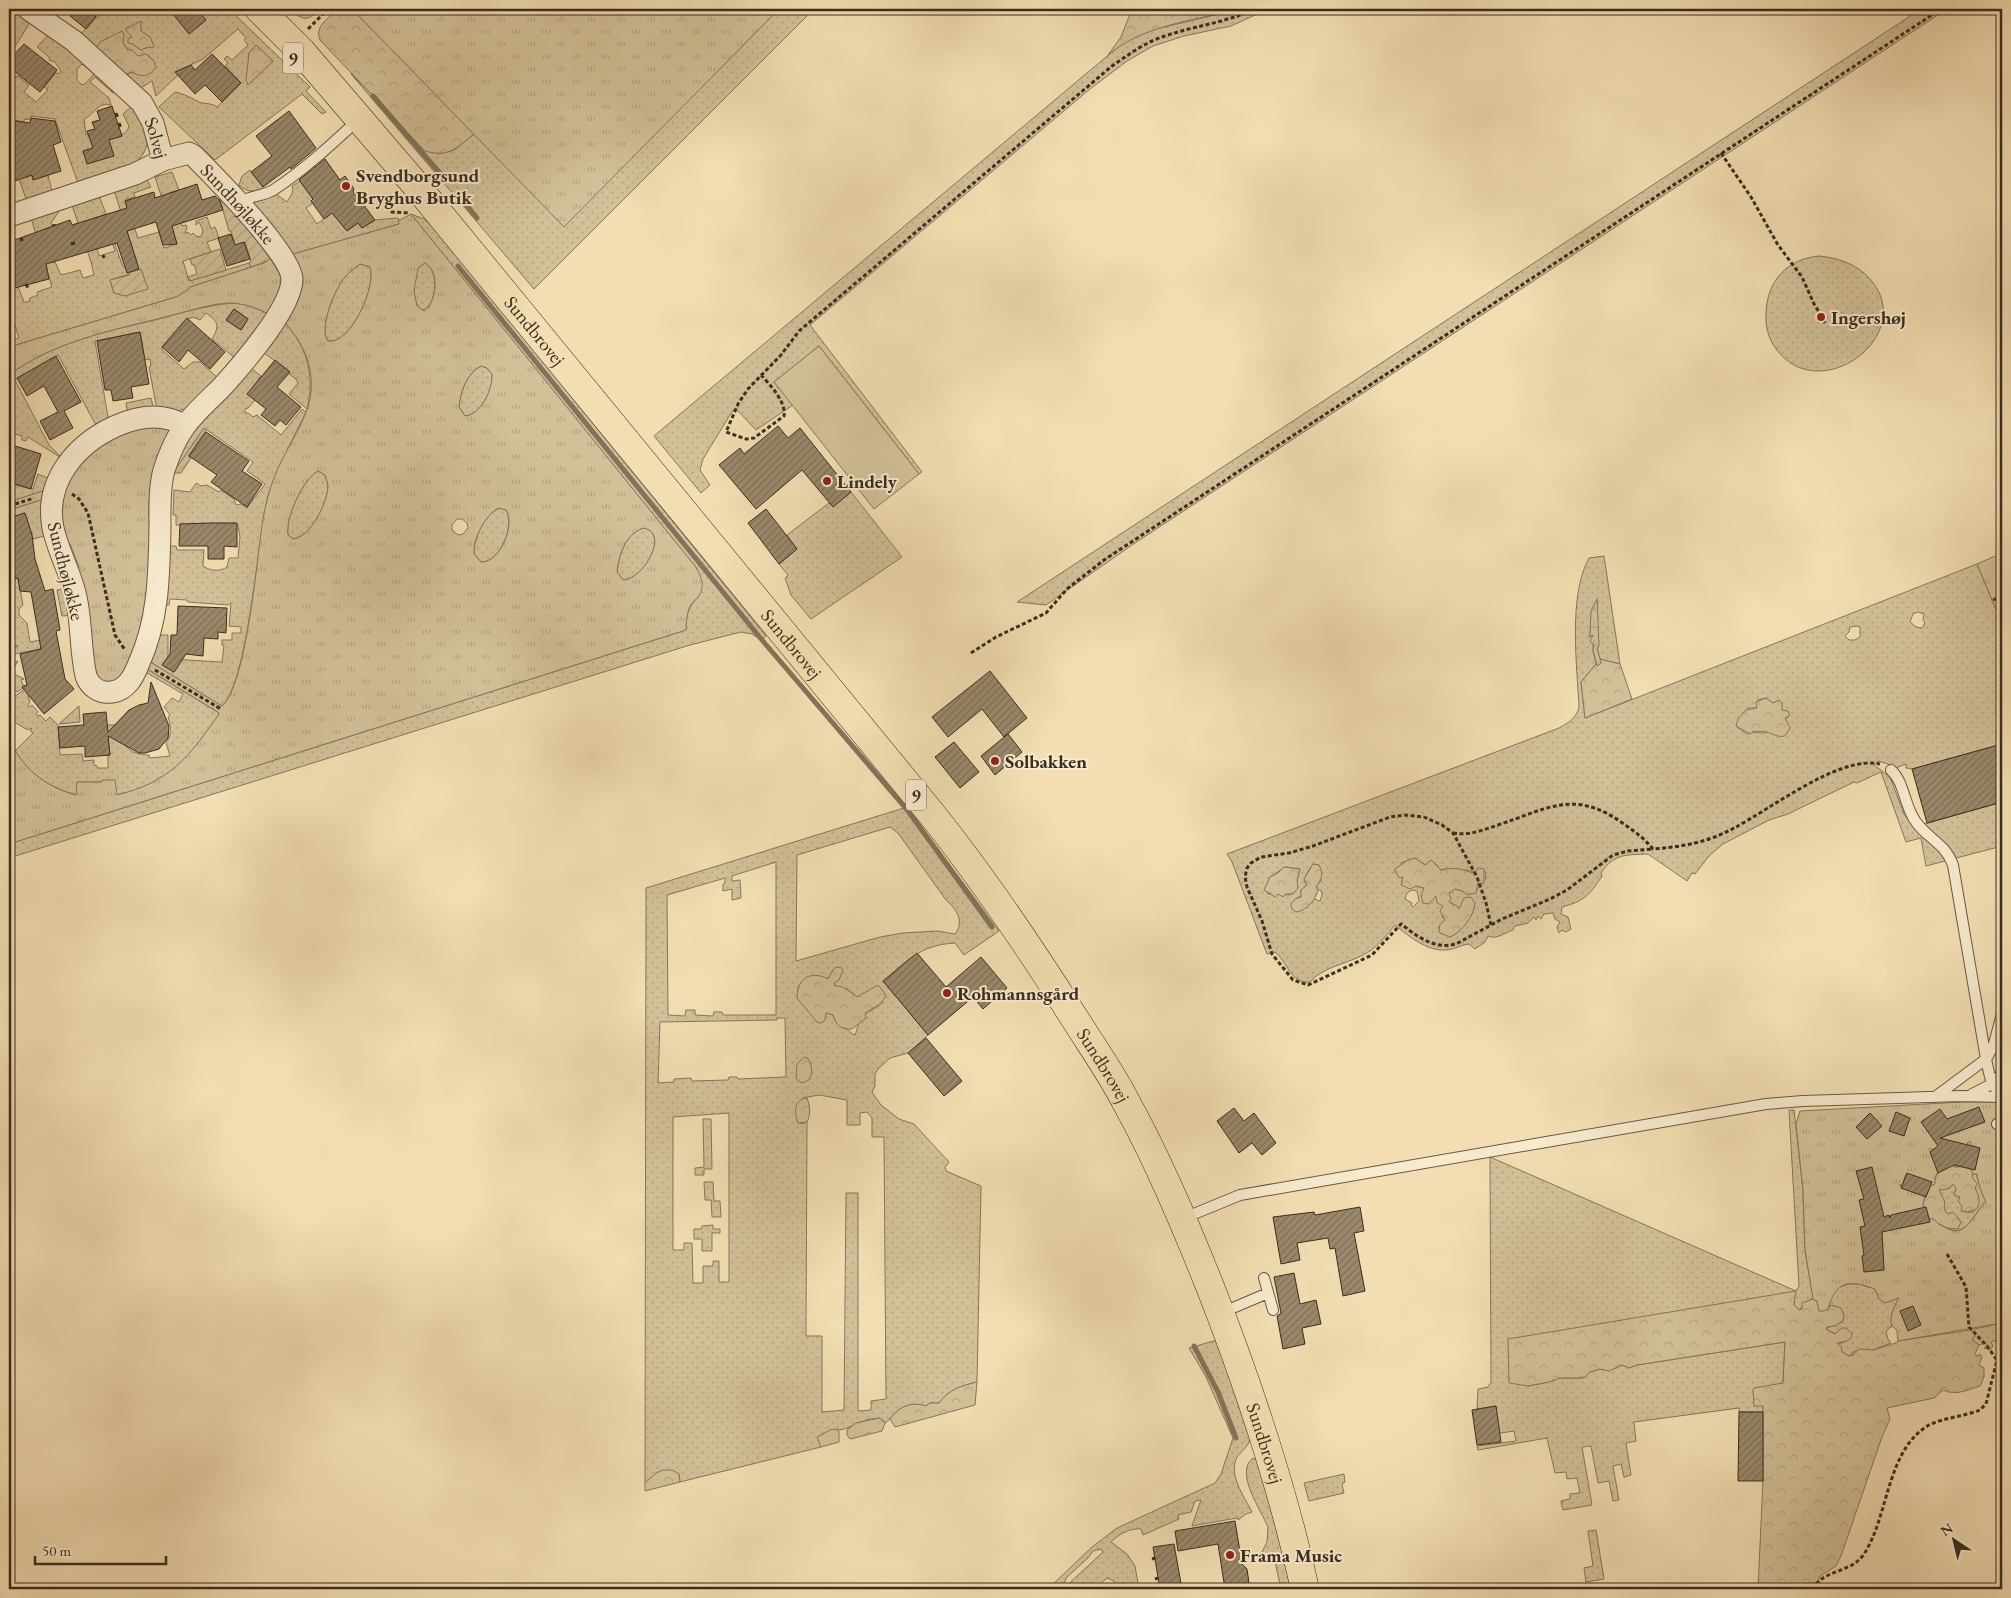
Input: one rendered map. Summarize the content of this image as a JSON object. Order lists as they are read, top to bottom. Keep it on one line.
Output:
{"streets":{"main road":["9","Sundbrovej"],"street":["Solvej","Sundhøjløkke"]},"crossings":[["Solvej","Sundhøjløkke"]],"places":["Svendborgsund Bryghus Butik","Ingershøj","Lindely","Solbakken","Rohmannsgård","Frama Music"],"scale_bar":"50 m","north":"top left"}
